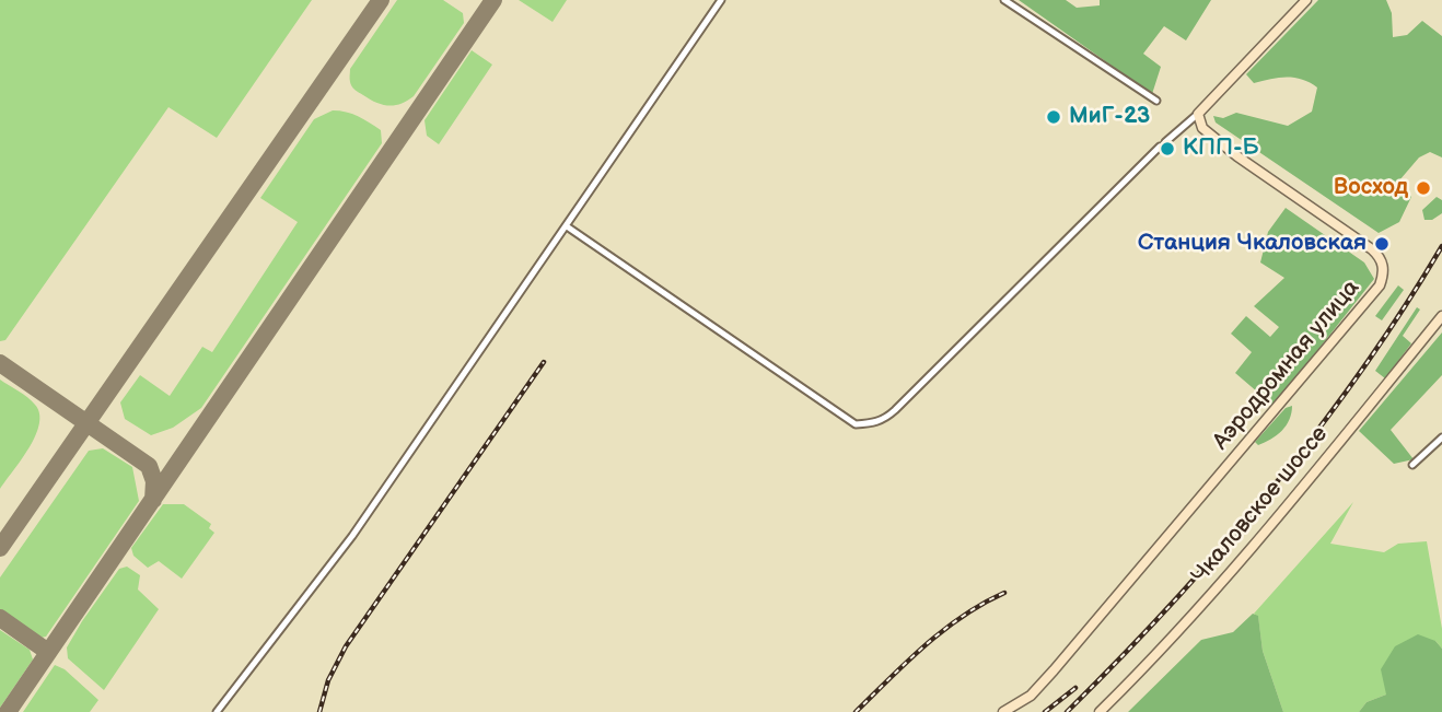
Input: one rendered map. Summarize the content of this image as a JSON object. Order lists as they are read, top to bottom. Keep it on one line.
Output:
{"streets":{"street":["Аэродромная улица","Чкаловское шоссе"]},"places":["МиГ-23","КПП-Б","Восход","Станция Чкаловская"]}
